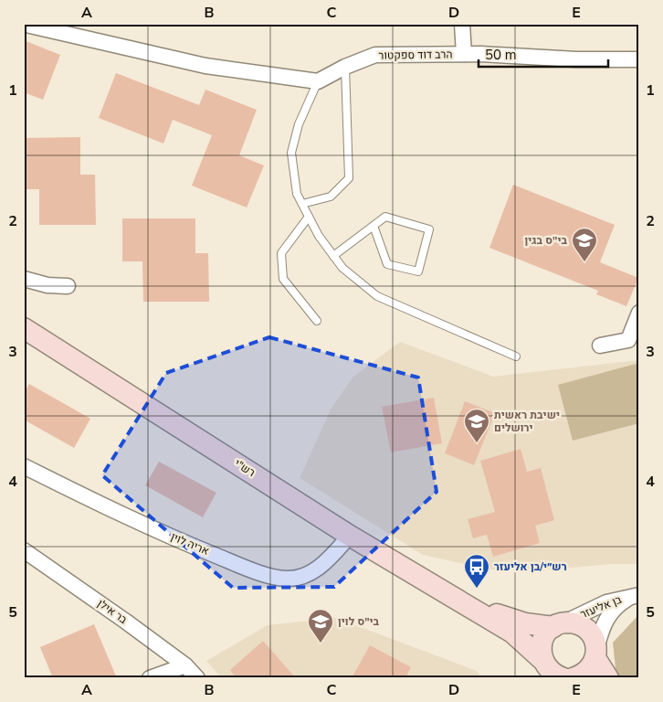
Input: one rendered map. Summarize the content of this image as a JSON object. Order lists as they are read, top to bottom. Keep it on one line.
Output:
{"streets":{"street":["הרב דוד ספקטור","רש\"י","אריה לוין","בן אליעזר","בר אילן"]},"crossings":[["רש\"י","אריה לוין"],["רש\"י","בן אליעזר"]],"places":{"school or university":["בי\"ס בגין","ישיבת ראשית ירושלים","בי\"ס לוין"],"bus stop":["רש״י/בן אליעזר"]},"scale_bar":"50 m","grid":{"columns":["A","B","C","D","E"],"rows":["1","2","3","4","5"]}}
